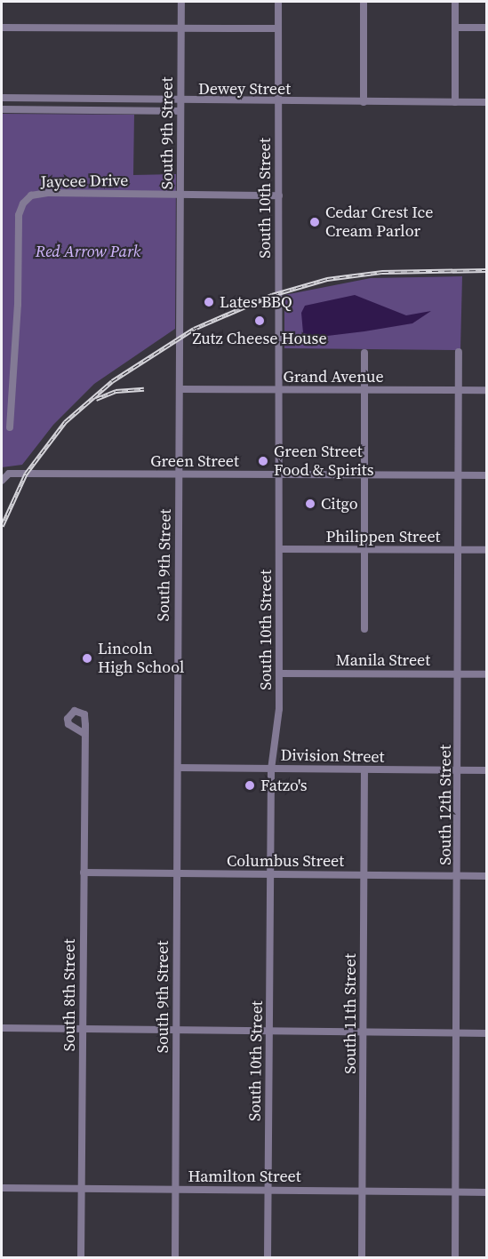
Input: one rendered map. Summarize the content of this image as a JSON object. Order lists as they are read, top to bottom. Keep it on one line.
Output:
{"streets":{"street":["Dewey Street","South 9th Street","Jaycee Drive","South 10th Street","Grand Avenue","Green Street","Philippen Street","Manila Street","Division Street","South 12th Street","Columbus Street","South 8th Street","South 11th Street","Hamilton Street"]},"crossings":[["Dewey Street","South 9th Street"],["Dewey Street","South 10th Street"],["South 9th Street","Jaycee Drive"],["South 9th Street","Grand Avenue"],["South 9th Street","Green Street"],["South 9th Street","Division Street"],["South 9th Street","Columbus Street"],["South 9th Street","Hamilton Street"],["Jaycee Drive","South 10th Street"],["South 10th Street","Grand Avenue"],["South 10th Street","Green Street"],["South 10th Street","Philippen Street"],["South 10th Street","Manila Street"],["South 10th Street","Division Street"],["South 10th Street","Columbus Street"],["South 10th Street","Hamilton Street"],["Grand Avenue","South 12th Street"],["Green Street","South 12th Street"],["Philippen Street","South 12th Street"],["Manila Street","South 12th Street"],["Division Street","South 12th Street"],["Division Street","South 11th Street"],["South 12th Street","Columbus Street"],["South 12th Street","Hamilton Street"],["Columbus Street","South 8th Street"],["Columbus Street","South 11th Street"],["South 8th Street","Hamilton Street"],["South 11th Street","Hamilton Street"]],"parks":["Red Arrow Park"],"places":["Cedar Crest Ice Cream Parlor","Lates BBQ","Zutz Cheese House","Green Street Food & Spirits","Citgo","Lincoln High School","Fatzo's"]}
